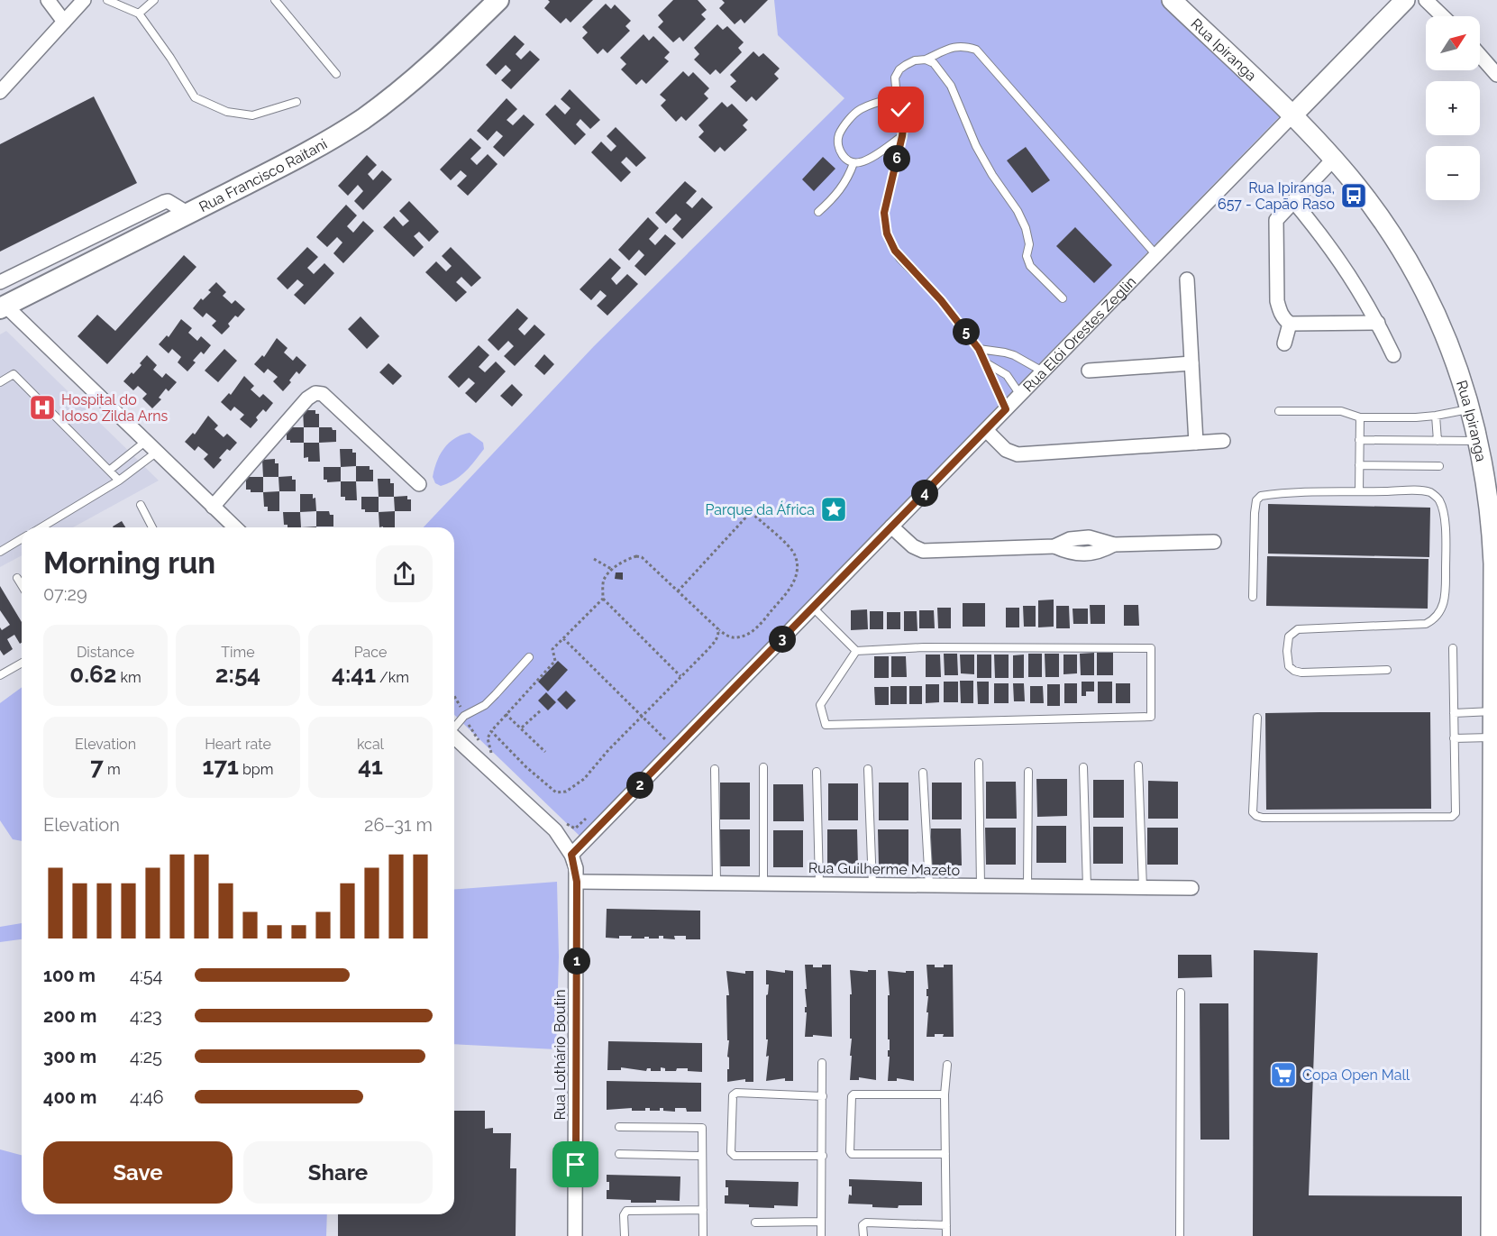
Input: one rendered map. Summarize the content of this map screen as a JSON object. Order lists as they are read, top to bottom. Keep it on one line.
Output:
{"streets":{"main road":["Rua Ipiranga","Rua Francisco Raitani","Rua Elói Orestes Zeglin"],"street":["Rua Guilherme Mazeto","Rua Lothário Boutin"]},"crossings":[["Rua Ipiranga","Rua Elói Orestes Zeglin"],["Rua Elói Orestes Zeglin","Rua Lothário Boutin"],["Rua Guilherme Mazeto","Rua Lothário Boutin"]],"places":{"bus stop":["Rua Ipiranga, 657 - Capão Raso"],"hospital":["Hospital do Idoso Zilda Arns"],"place":["Parque da África"],"supermarket":["Copa Open Mall"]},"north":"top right","page":{"map_buttons":["+","−"],"pins":["6","5","4","3","2","1"],"heading":["Morning run","07:29"],"stats":[["Distance","0.62 km"],["Time","2:54"],["Pace","4:41 /km"],["Elevation","7 m"],["Heart rate","171 bpm"],["kcal","41"]],"chart":["Elevation","26–31 m"],"list":[{"name":"100 m","note":"4:54"},{"name":"200 m","note":"4:23"},{"name":"300 m","note":"4:25"},{"name":"400 m","note":"4:46"}],"buttons":["Save","Share"]}}
